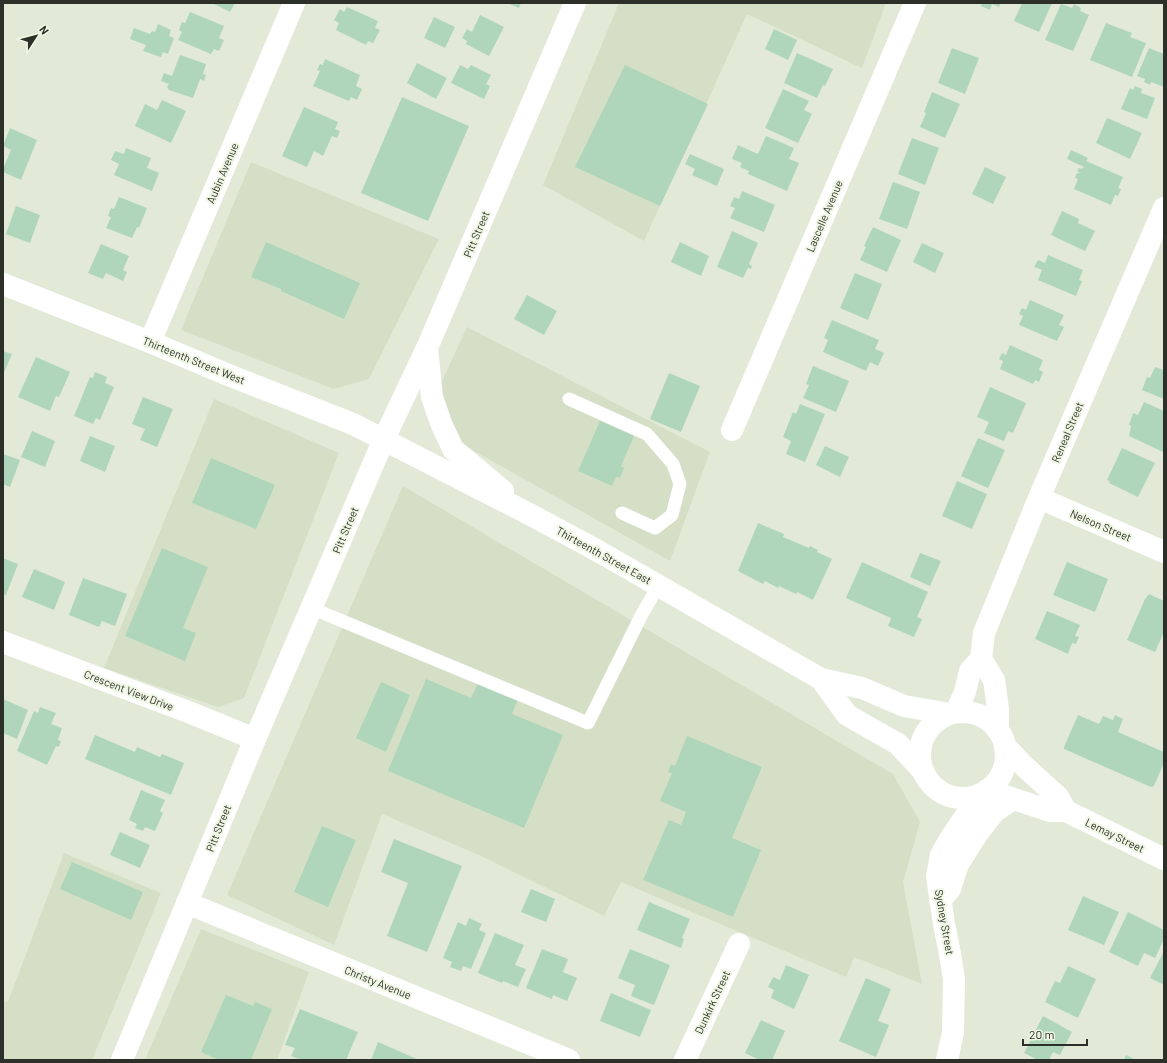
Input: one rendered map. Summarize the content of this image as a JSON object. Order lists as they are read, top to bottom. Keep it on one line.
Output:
{"streets":{"street":["Aubin Avenue","Lascelle Avenue","Pitt Street","Thirteenth Street West","Reneal Street","Nelson Street","Thirteenth Street East","Crescent View Drive","Lemay Street","Sydney Street","Christy Avenue","Dunkirk Street"]},"crossings":[["Aubin Avenue","Thirteenth Street West"],["Pitt Street","Thirteenth Street West"],["Pitt Street","Thirteenth Street East"],["Pitt Street","Crescent View Drive"],["Pitt Street","Christy Avenue"],["Thirteenth Street West","Thirteenth Street East"],["Reneal Street","Nelson Street"],["Reneal Street","Thirteenth Street East"],["Reneal Street","Lemay Street"],["Reneal Street","Sydney Street"],["Thirteenth Street East","Lemay Street"],["Thirteenth Street East","Sydney Street"],["Lemay Street","Sydney Street"]],"scale_bar":"20 m","north":"top right"}
